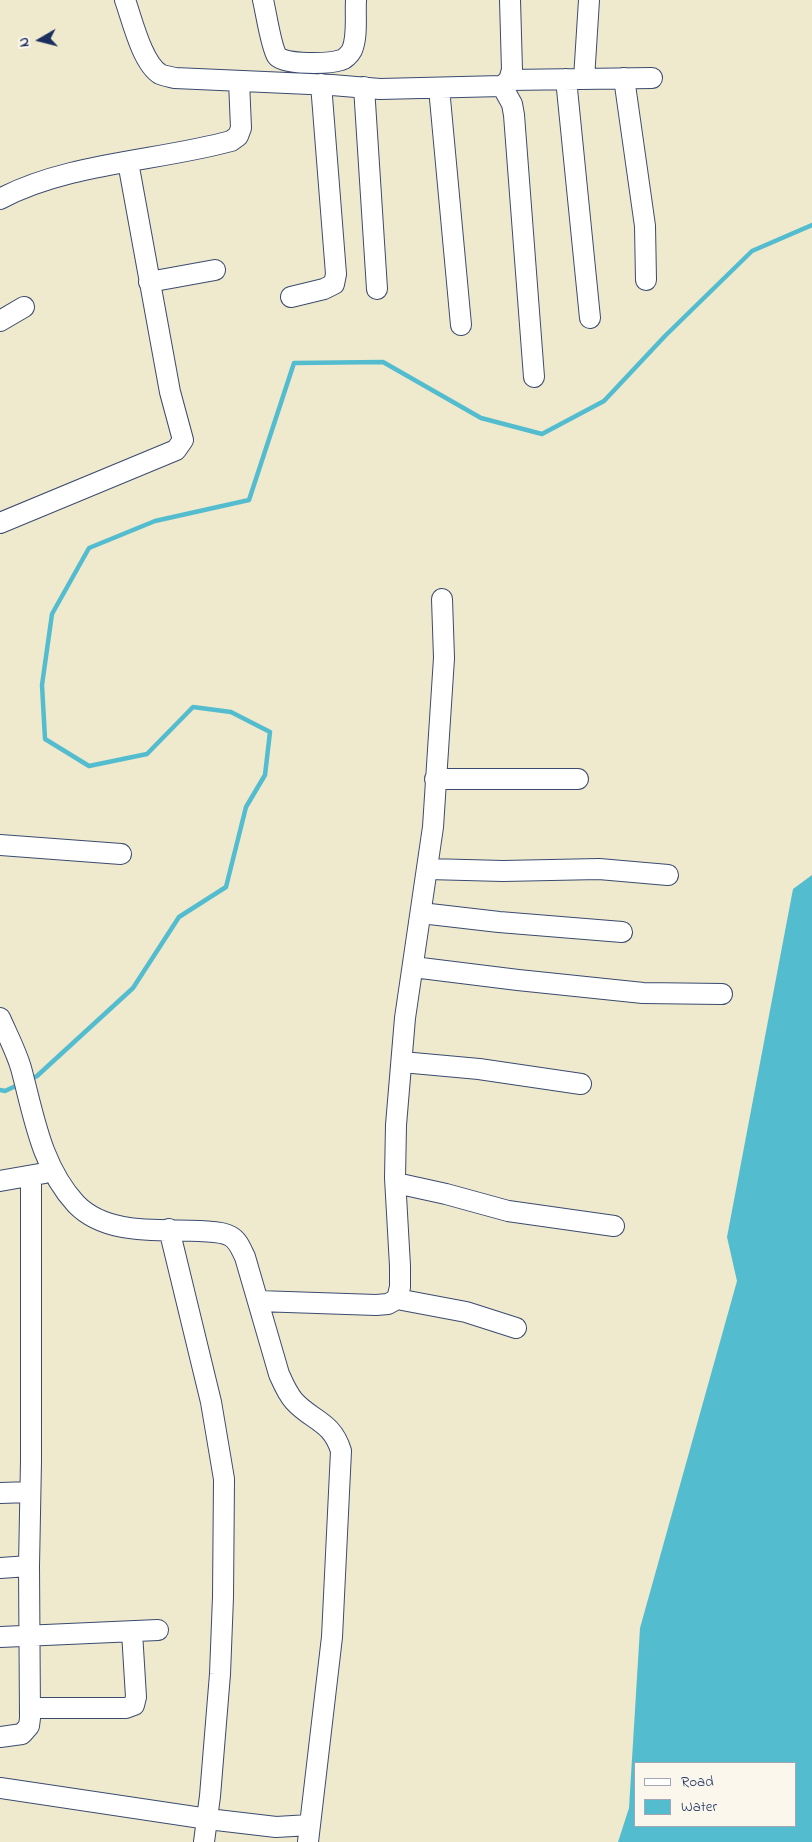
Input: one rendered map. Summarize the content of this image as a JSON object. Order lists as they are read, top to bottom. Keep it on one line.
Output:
{"legend":["Road","Water"],"north":"left"}
